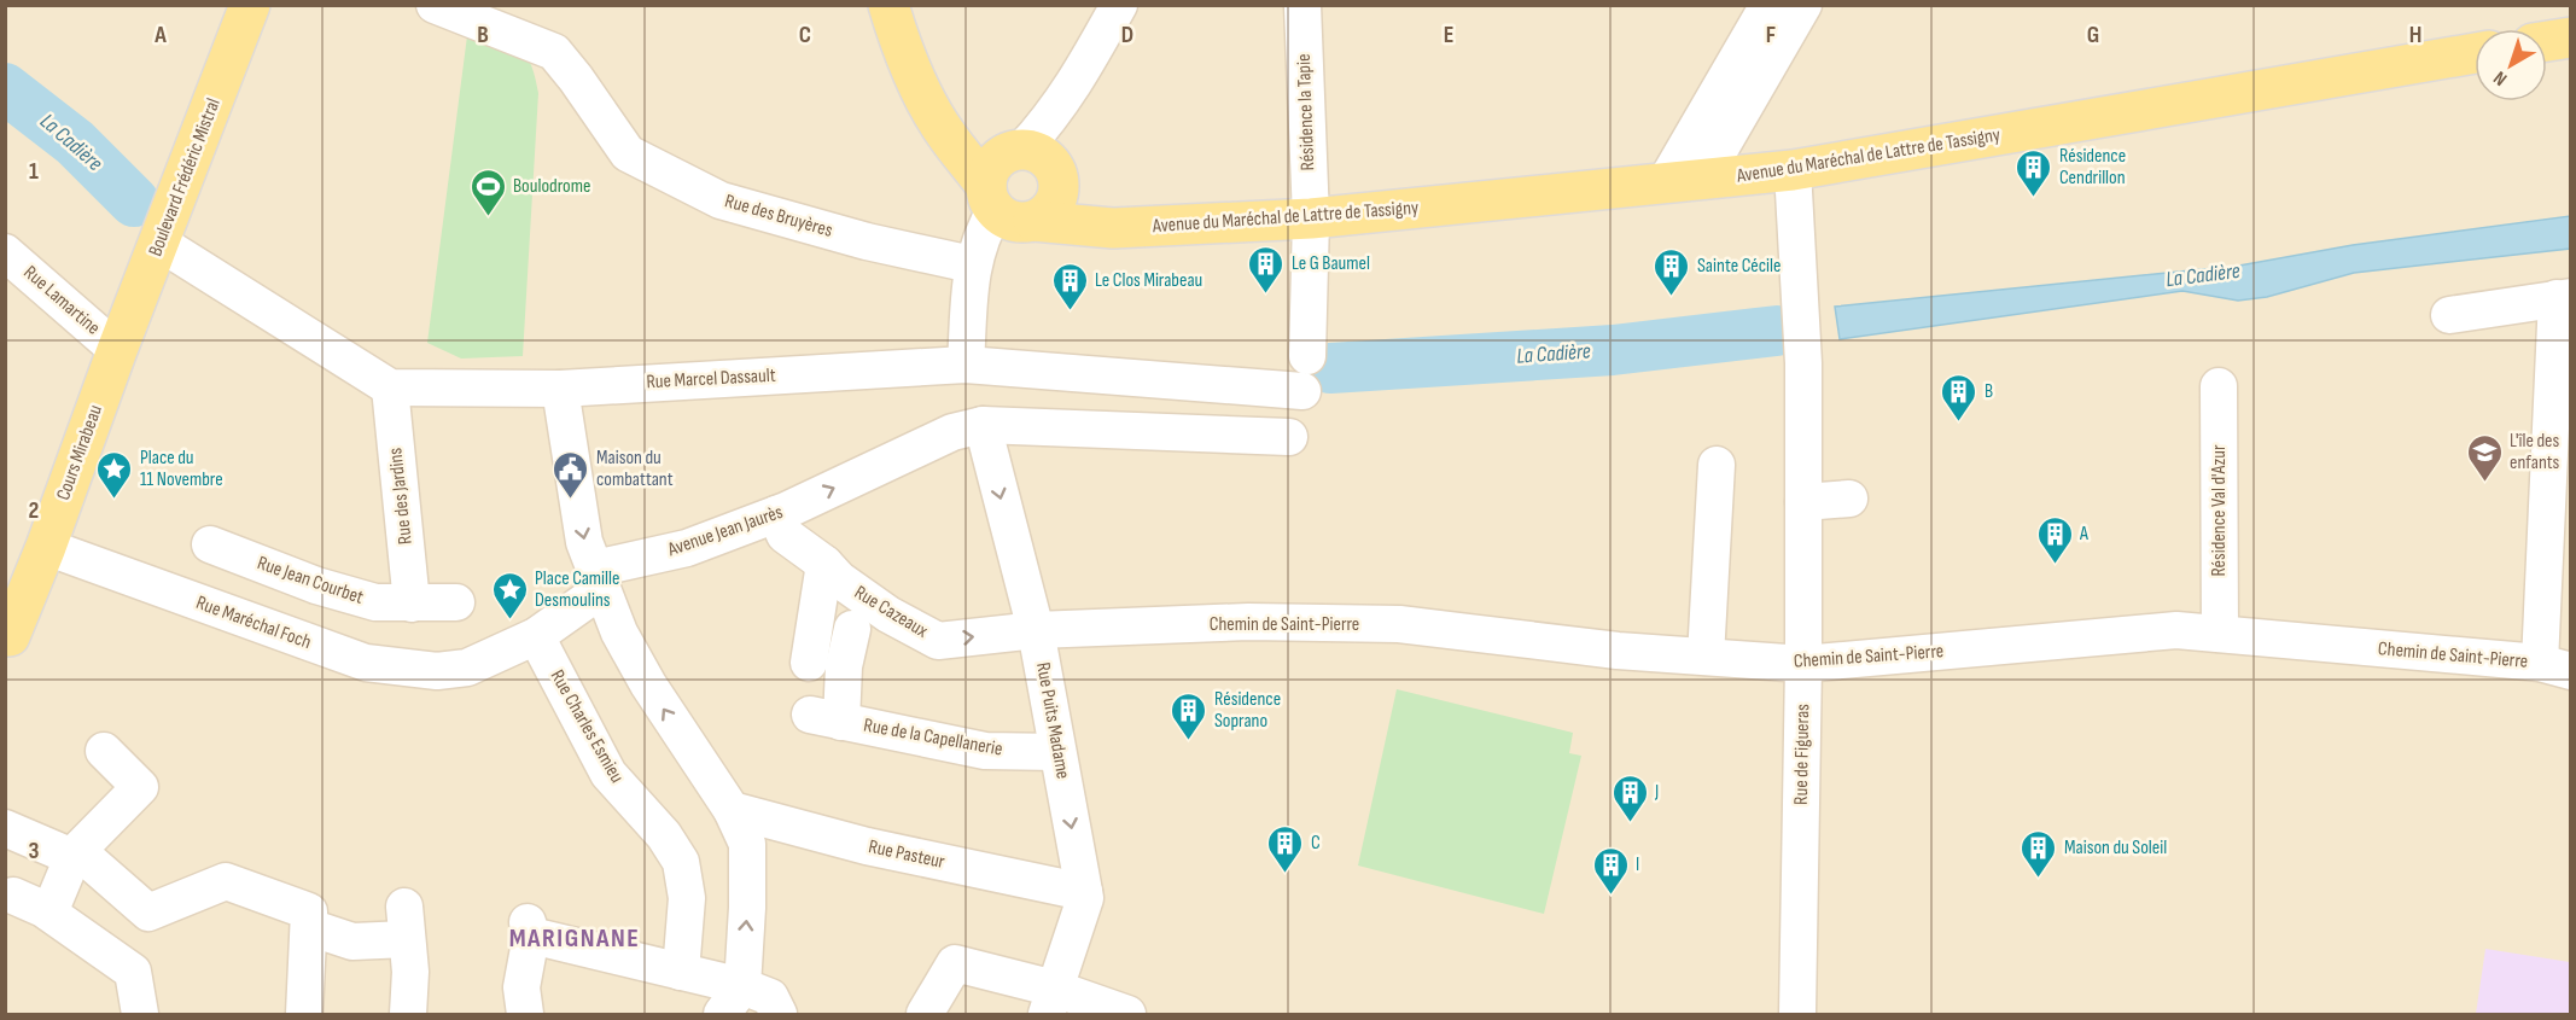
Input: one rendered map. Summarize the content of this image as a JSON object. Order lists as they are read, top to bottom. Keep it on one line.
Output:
{"streets":{"main road":["Avenue du Maréchal de Lattre de Tassigny","Boulevard Frédéric Mistral","Cours Mirabeau"],"street":["Résidence la Tapie","Rue des Bruyères","Rue Lamartine","Rue Marcel Dassault","Rue des Jardins","Résidence Val d'Azur","Avenue Jean Jaurès","Rue Jean Courbet","Rue Cazeaux","Rue Maréchal Foch","Chemin de Saint-Pierre","Rue Puits Madame","Rue Charles Esmieu","Rue de la Capellanerie","Rue de Figueras","Rue Pasteur"]},"crossings":[["Résidence la Tapie","Avenue du Maréchal de Lattre de Tassigny"],["Résidence la Tapie","Rue Marcel Dassault"],["Avenue du Maréchal de Lattre de Tassigny","Rue de Figueras"],["Boulevard Frédéric Mistral","Rue Lamartine"],["Boulevard Frédéric Mistral","Cours Mirabeau"],["Rue Lamartine","Cours Mirabeau"],["Rue Marcel Dassault","Rue des Jardins"],["Cours Mirabeau","Rue Maréchal Foch"],["Rue des Jardins","Rue Jean Courbet"],["Résidence Val d'Azur","Chemin de Saint-Pierre"],["Avenue Jean Jaurès","Rue Cazeaux"],["Avenue Jean Jaurès","Rue Puits Madame"],["Rue Cazeaux","Chemin de Saint-Pierre"],["Rue Cazeaux","Rue Puits Madame"],["Rue Maréchal Foch","Rue Charles Esmieu"],["Chemin de Saint-Pierre","Rue Puits Madame"],["Chemin de Saint-Pierre","Rue de Figueras"],["Rue Puits Madame","Rue de la Capellanerie"],["Rue Puits Madame","Rue Pasteur"]],"one_way":["Rue Cazeaux","Rue Puits Madame"],"districts":["MARIGNANE"],"water":["La Cadière"],"places":{"building":["Résidence Cendrillon","Le G Baumel","Sainte Cécile","Le Clos Mirabeau","B","A","Résidence Soprano","J","C","Maison du Soleil","I"],"sports":["Boulodrome"],"school or university":["L'île des enfants"],"place":["Place du 11 Novembre","Place Camille Desmoulins"],"public building":["Maison du combattant"]},"north":"bottom left","grid":{"columns":["A","B","C","D","E","F","G","H"],"rows":["1","2","3"]}}
